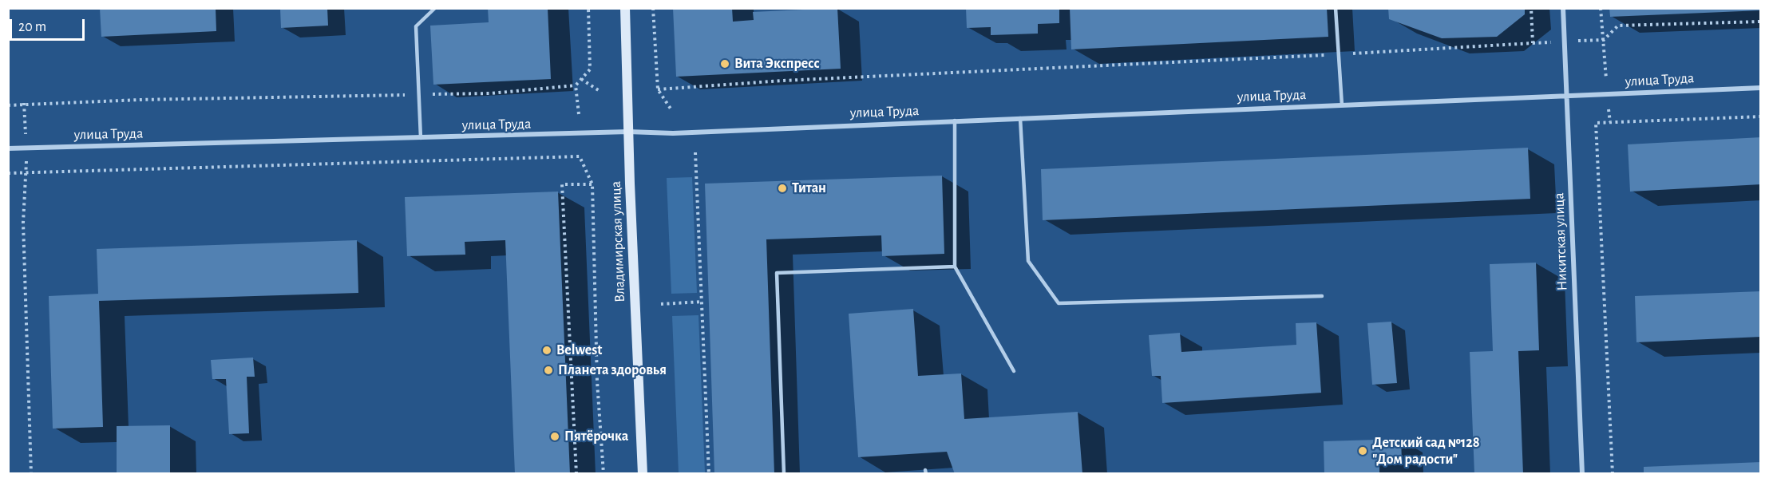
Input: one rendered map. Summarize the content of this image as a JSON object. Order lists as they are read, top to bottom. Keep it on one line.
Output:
{"streets":{"main road":["Владимирская улица"],"street":["улица Труда","Никитская улица"]},"crossings":[["улица Труда","Владимирская улица"],["улица Труда","Никитская улица"]],"places":["Вита Экспресс","Титан","Belwest","Планета здоровья","Пятёрочка","Детский сад №128 \"Дом радости\""],"scale_bar":"20 m"}
